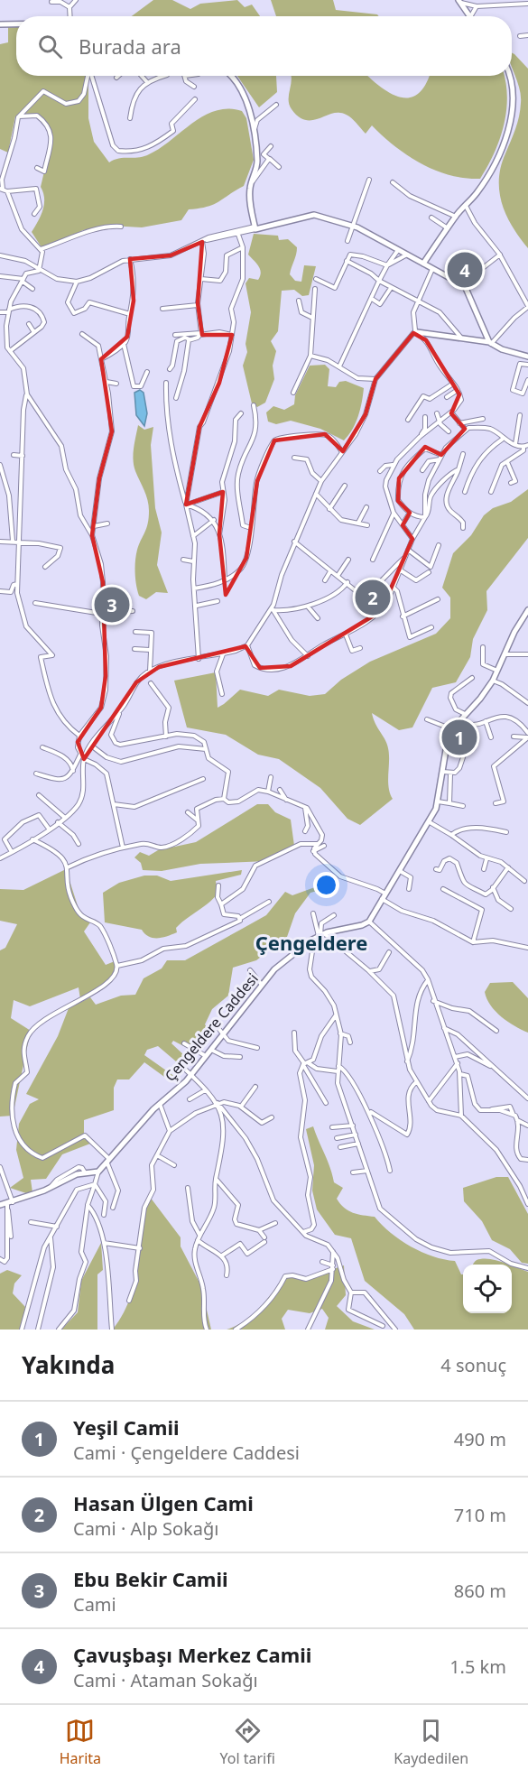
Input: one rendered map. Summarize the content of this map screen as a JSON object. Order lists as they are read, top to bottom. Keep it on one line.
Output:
{"streets":{"main road":["Çengeldere Caddesi"]},"districts":["Çengeldere"],"page":{"search":"Burada ara","pins":["4","2","3","1"],"heading":["Yakında","4 sonuç"],"list":[{"mark":"1","name":"Yeşil Camii","note":"Cami · Çengeldere Caddesi","value":"490 m"},{"mark":"2","name":"Hasan Ülgen Cami","note":"Cami · Alp Sokağı","value":"710 m"},{"mark":"3","name":"Ebu Bekir Camii","note":"Cami","value":"860 m"},{"mark":"4","name":"Çavuşbaşı Merkez Camii","note":"Cami · Ataman Sokağı","value":"1.5 km"}],"nav":["Harita","Yol tarifi","Kaydedilen"]}}
